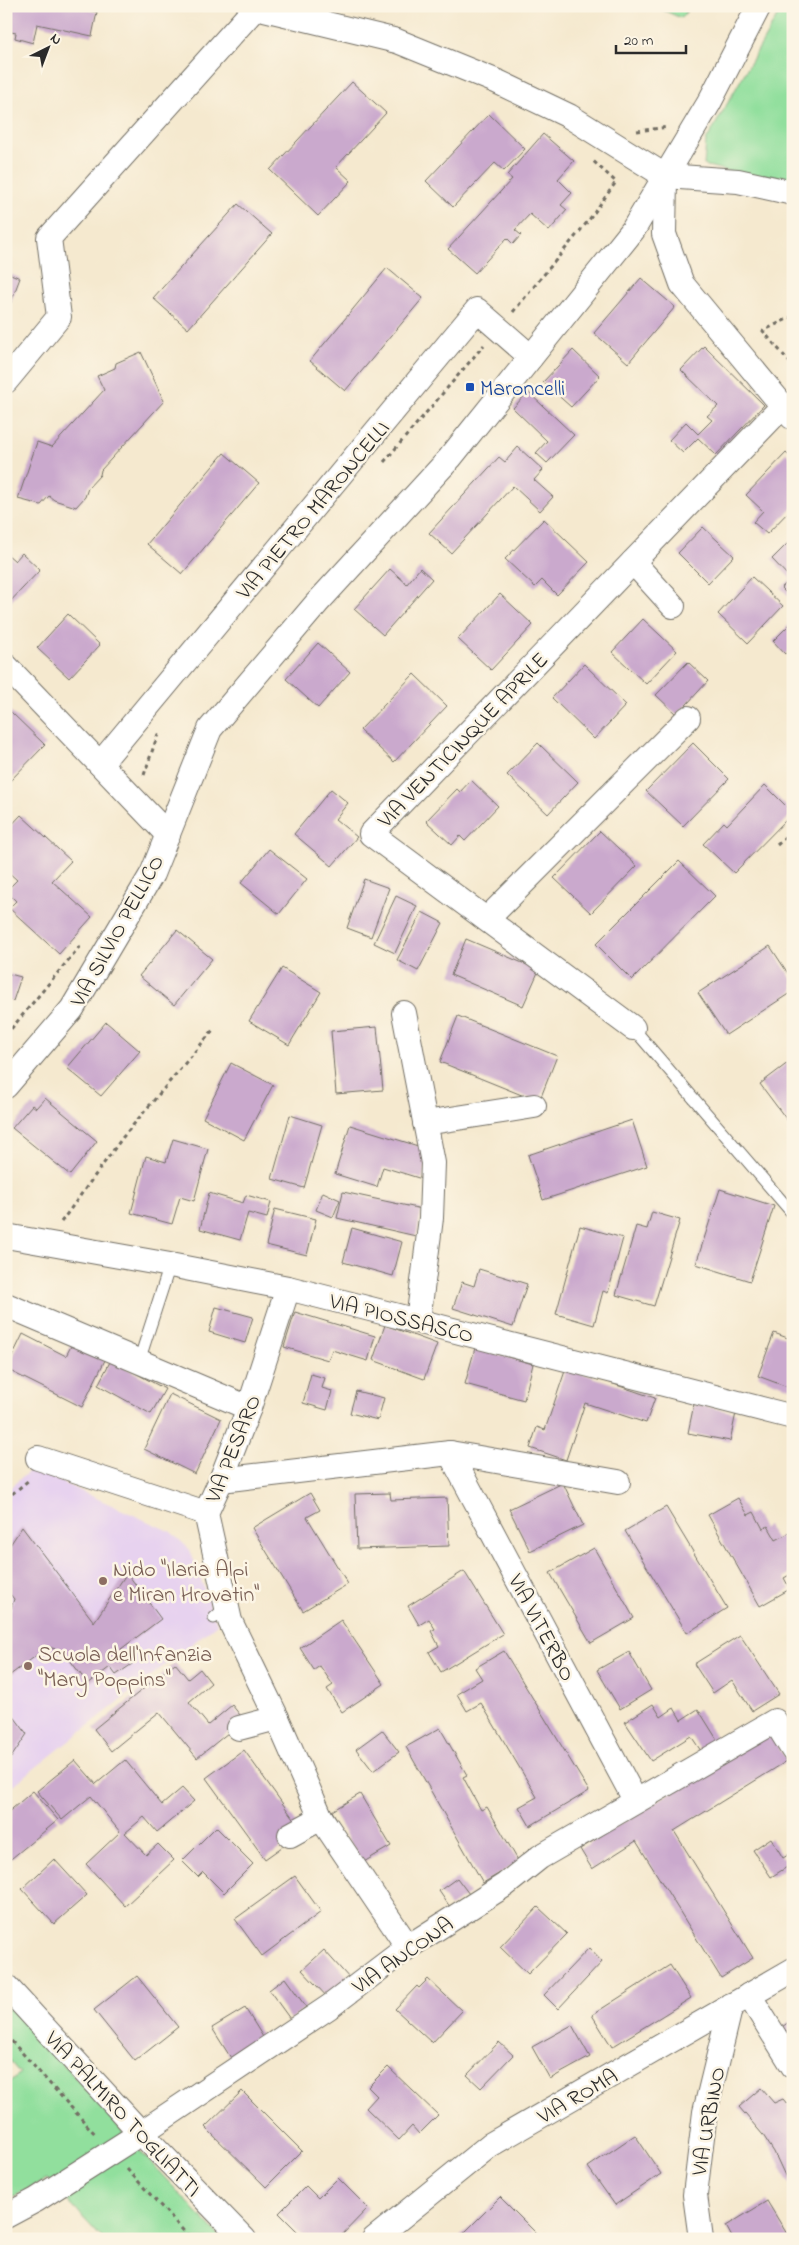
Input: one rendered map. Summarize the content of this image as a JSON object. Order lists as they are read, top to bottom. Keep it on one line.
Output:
{"streets":{"street":["VIA PIETRO MARONCELLI","VIA VENTICINQUE APRILE","VIA SILVIO PELLICO","VIA PIOSSASCO","VIA PESARO","VIA VITERBO","VIA ANCONA","VIA ROMA","VIA PALMIRO TOGLIATTI","VIA URBINO"]},"crossings":[["VIA PIETRO MARONCELLI","VIA SILVIO PELLICO"],["VIA PIOSSASCO","VIA PESARO"],["VIA PESARO","VIA ANCONA"],["VIA VITERBO","VIA ANCONA"],["VIA ANCONA","VIA PALMIRO TOGLIATTI"],["VIA ROMA","VIA URBINO"]],"places":{"transit":["Maroncelli"],"other":["Nido \"Ilaria Alpi e Miran Hrovatin\"","Scuola dell'Infanzia \"Mary Poppins\""]},"scale_bar":"20 m","north":"top right"}
